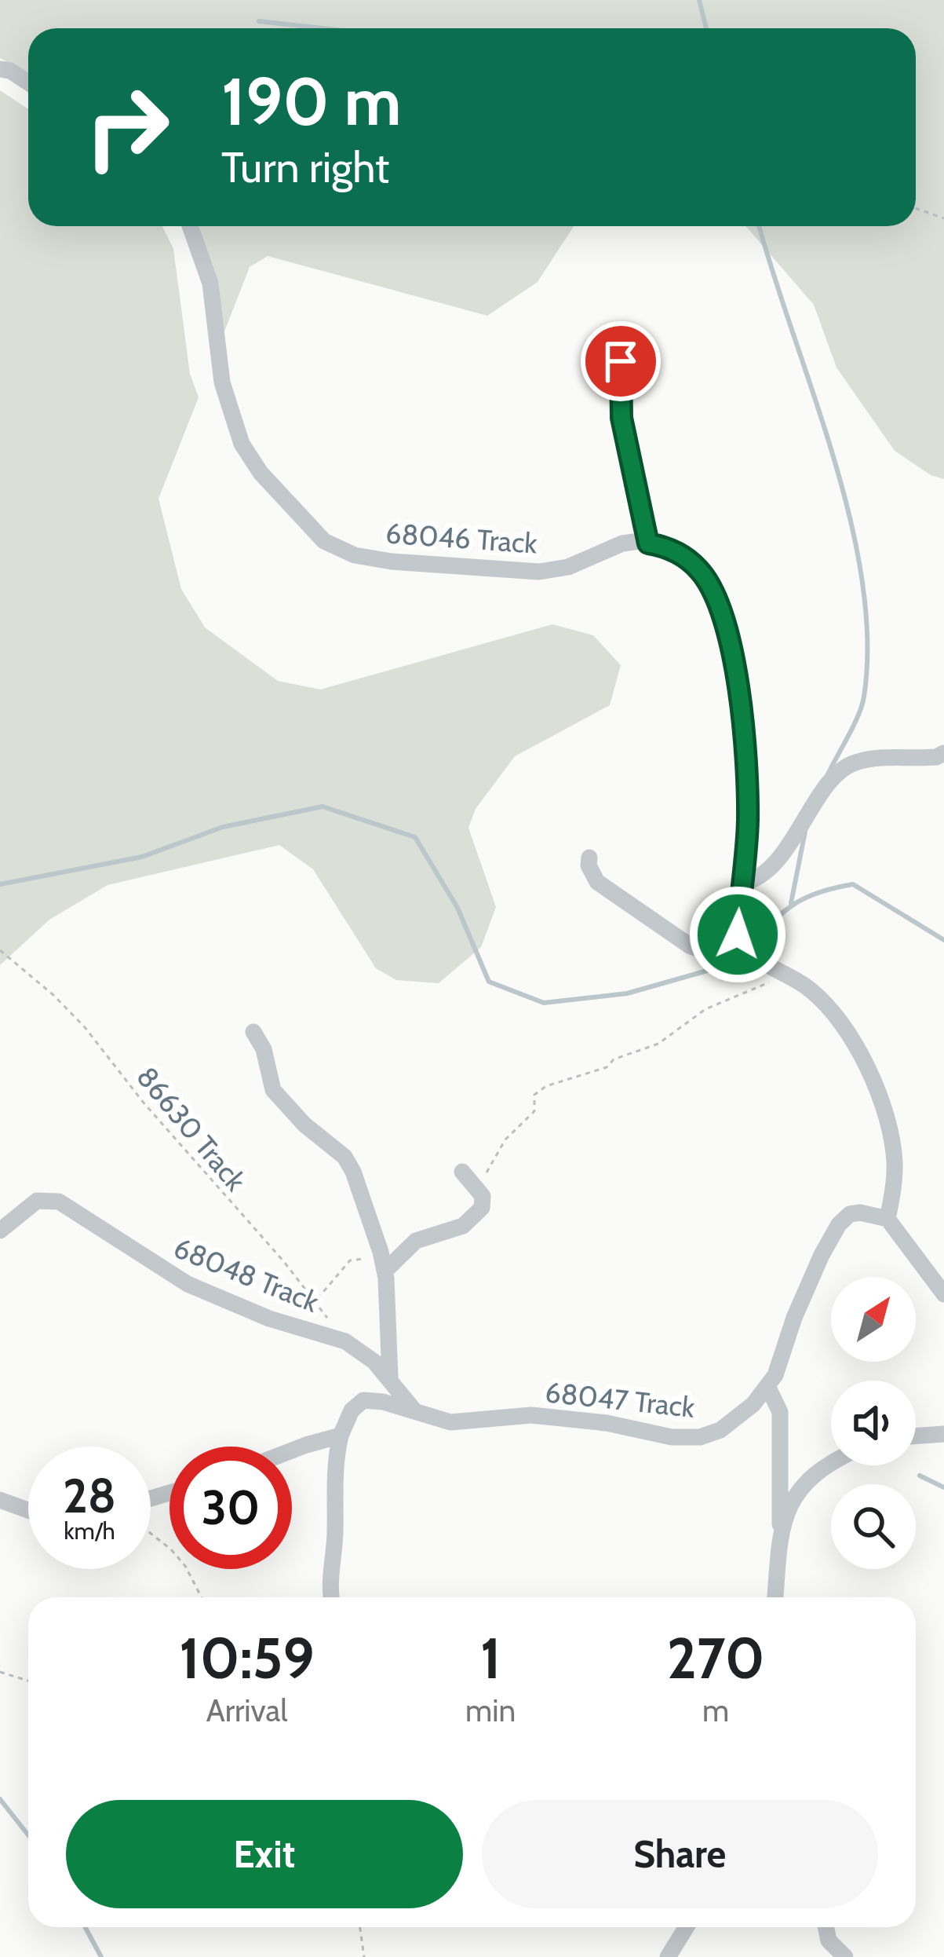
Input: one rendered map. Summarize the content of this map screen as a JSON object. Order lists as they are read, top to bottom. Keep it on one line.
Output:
{"streets":{"street":["68046 Track","68048 Track","68047 Track"],"path":["86630 Track"]},"crossings":[["86630 Track","68048 Track"],["68048 Track","68047 Track"]],"north":"top right","page":{"turn":["190 m","Turn right"],"speed":"28 km/h","limit":"30","eta":["10:59","Arrival","1","min","270","m"],"buttons":["Exit","Share"]}}
